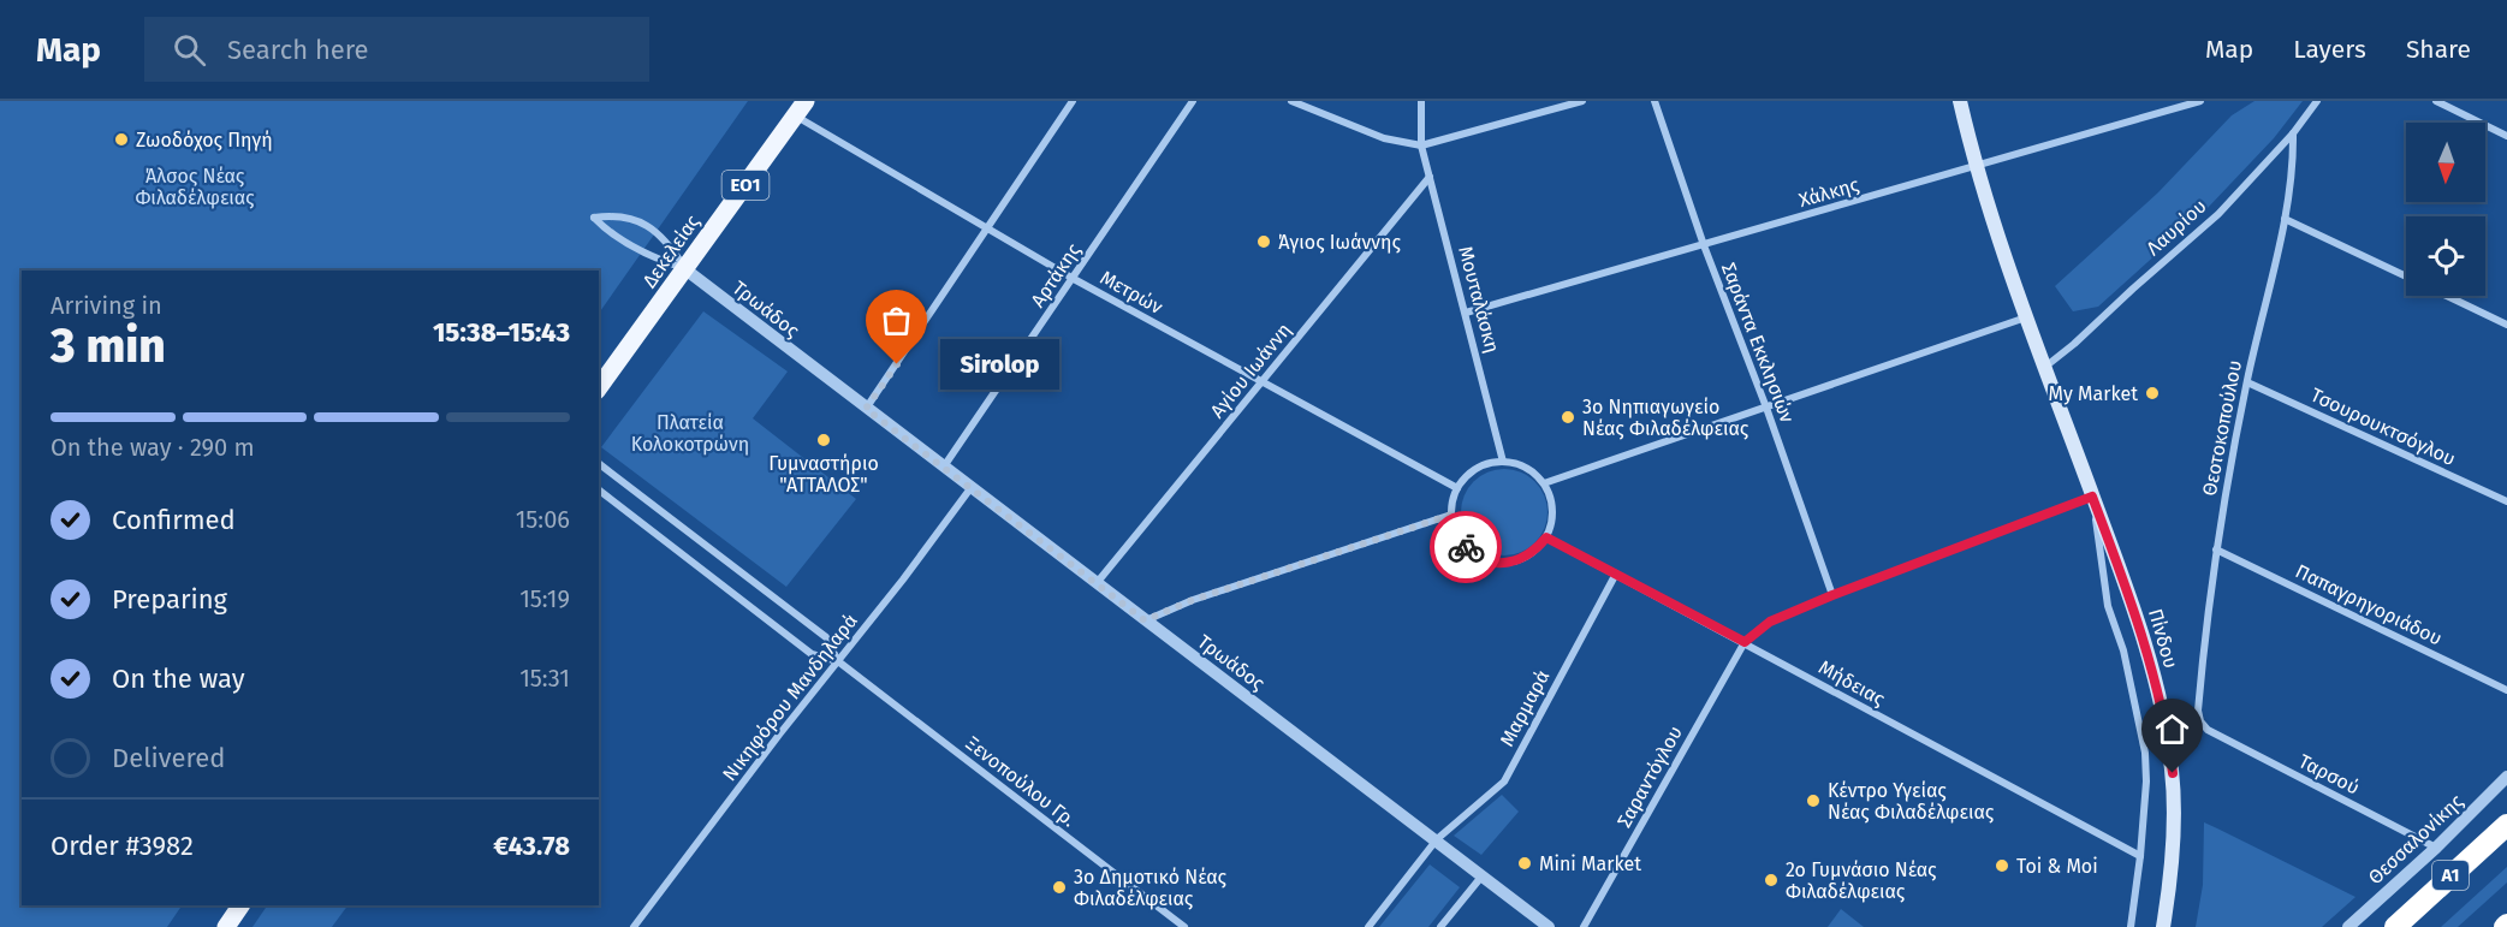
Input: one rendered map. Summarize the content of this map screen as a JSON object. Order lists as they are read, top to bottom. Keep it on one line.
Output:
{"streets":{"highway":["Α1"],"main road":["ΕΟ1","Δεκελείας","Πίνδου"],"street":["Χάλκης","Λαυρίου","Αρτάκης","Μετρών","Μουταλάσκη","Τρωάδος","Σαράντα Εκκλησιών","Αγίου Ιωάννη","Τσουρουκτσόγλου","Θεοτοκοπούλου","Παπαγρηγοριάδου","Μήδειας","Νικηφόρου Μανδηλαρά","Μαρμαρά","Ταρσού","Σαραντόγλου","Ξενoπούλου Γρ.","Θεσσαλονίκης"]},"crossings":[["Χάλκης","Μουταλάσκη"],["Χάλκης","Σαράντα Εκκλησιών"],["Χάλκης","Πίνδου"],["Λαυρίου","Θεοτοκοπούλου"],["Λαυρίου","Πίνδου"],["Δεκελείας","Μετρών"],["Δεκελείας","Τρωάδος"],["Αρτάκης","Μετρών"],["Αρτάκης","Τρωάδος"],["Μετρών","Μουταλάσκη"],["Μετρών","Αγίου Ιωάννη"],["Μετρών","Μήδειας"],["Μουταλάσκη","Αγίου Ιωάννη"],["Μουταλάσκη","Μήδειας"],["Τρωάδος","Αγίου Ιωάννη"],["Τρωάδος","Νικηφόρου Μανδηλαρά"],["Τρωάδος","Μαρμαρά"],["Τσουρουκτσόγλου","Θεοτοκοπούλου"],["Θεοτοκοπούλου","Παπαγρηγοριάδου"],["Θεοτοκοπούλου","Ταρσού"],["Πίνδου","Μήδειας"],["Μήδειας","Μαρμαρά"],["Μήδειας","Σαραντόγλου"],["Νικηφόρου Μανδηλαρά","Ξενoπούλου Γρ."],["Ταρσού","Θεσσαλονίκης"]],"parks":["Άλσος Νέας Φιλαδέλφειας","Πλατεία Κολοκοτρώνη"],"places":["Ζωοδόχος Πηγή","Άγιος Ιωάννης","Sirolop","My Market","3ο Νηπιαγωγείο Νέας Φιλαδέλφειας","Γυμναστήριο \"ΑΤΤΑΛΟΣ\"","Κέντρο Υγείας Νέας Φιλαδέλφειας","Mini Market","Toi & Moi","2ο Γυμνάσιο Νέας Φιλαδέλφειας","3ο Δημοτικό Νέας Φιλαδέλφειας"],"north":"bottom","page":{"header":"Map","search":"Search here","nav":["Map","Layers","Share"],"heading":["3 min","Arriving in","15:38–15:43"],"panel":["Order #3982","€43.78"],"bubble":"Sirolop","bar":"On the way · 290 m","list":[["Confirmed","15:06"],["Preparing","15:19"],["On the way","15:31"],"Delivered"]}}
